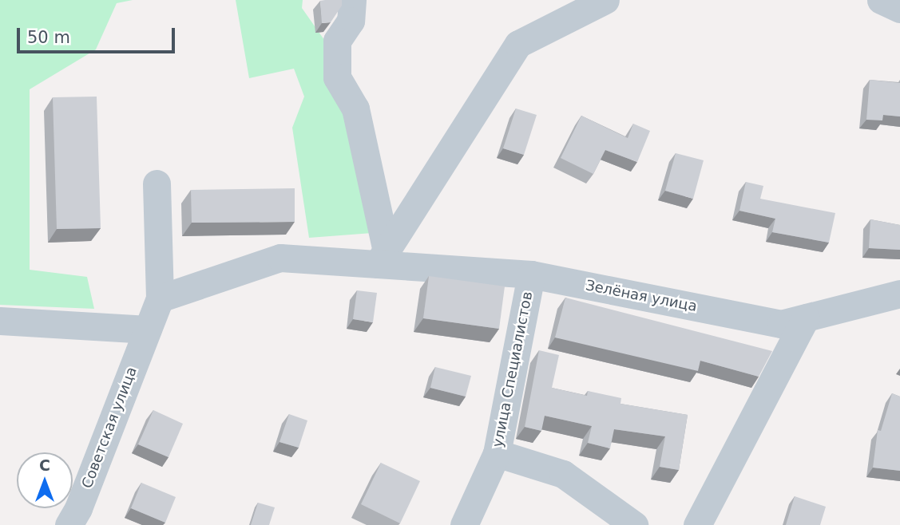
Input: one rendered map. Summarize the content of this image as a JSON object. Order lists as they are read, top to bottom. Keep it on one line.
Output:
{"streets":{"street":["Зелёная улица","улица Специалистов","Советская улица"]},"crossings":[["Зелёная улица","улица Специалистов"]],"scale_bar":"50 m","north":"top"}
